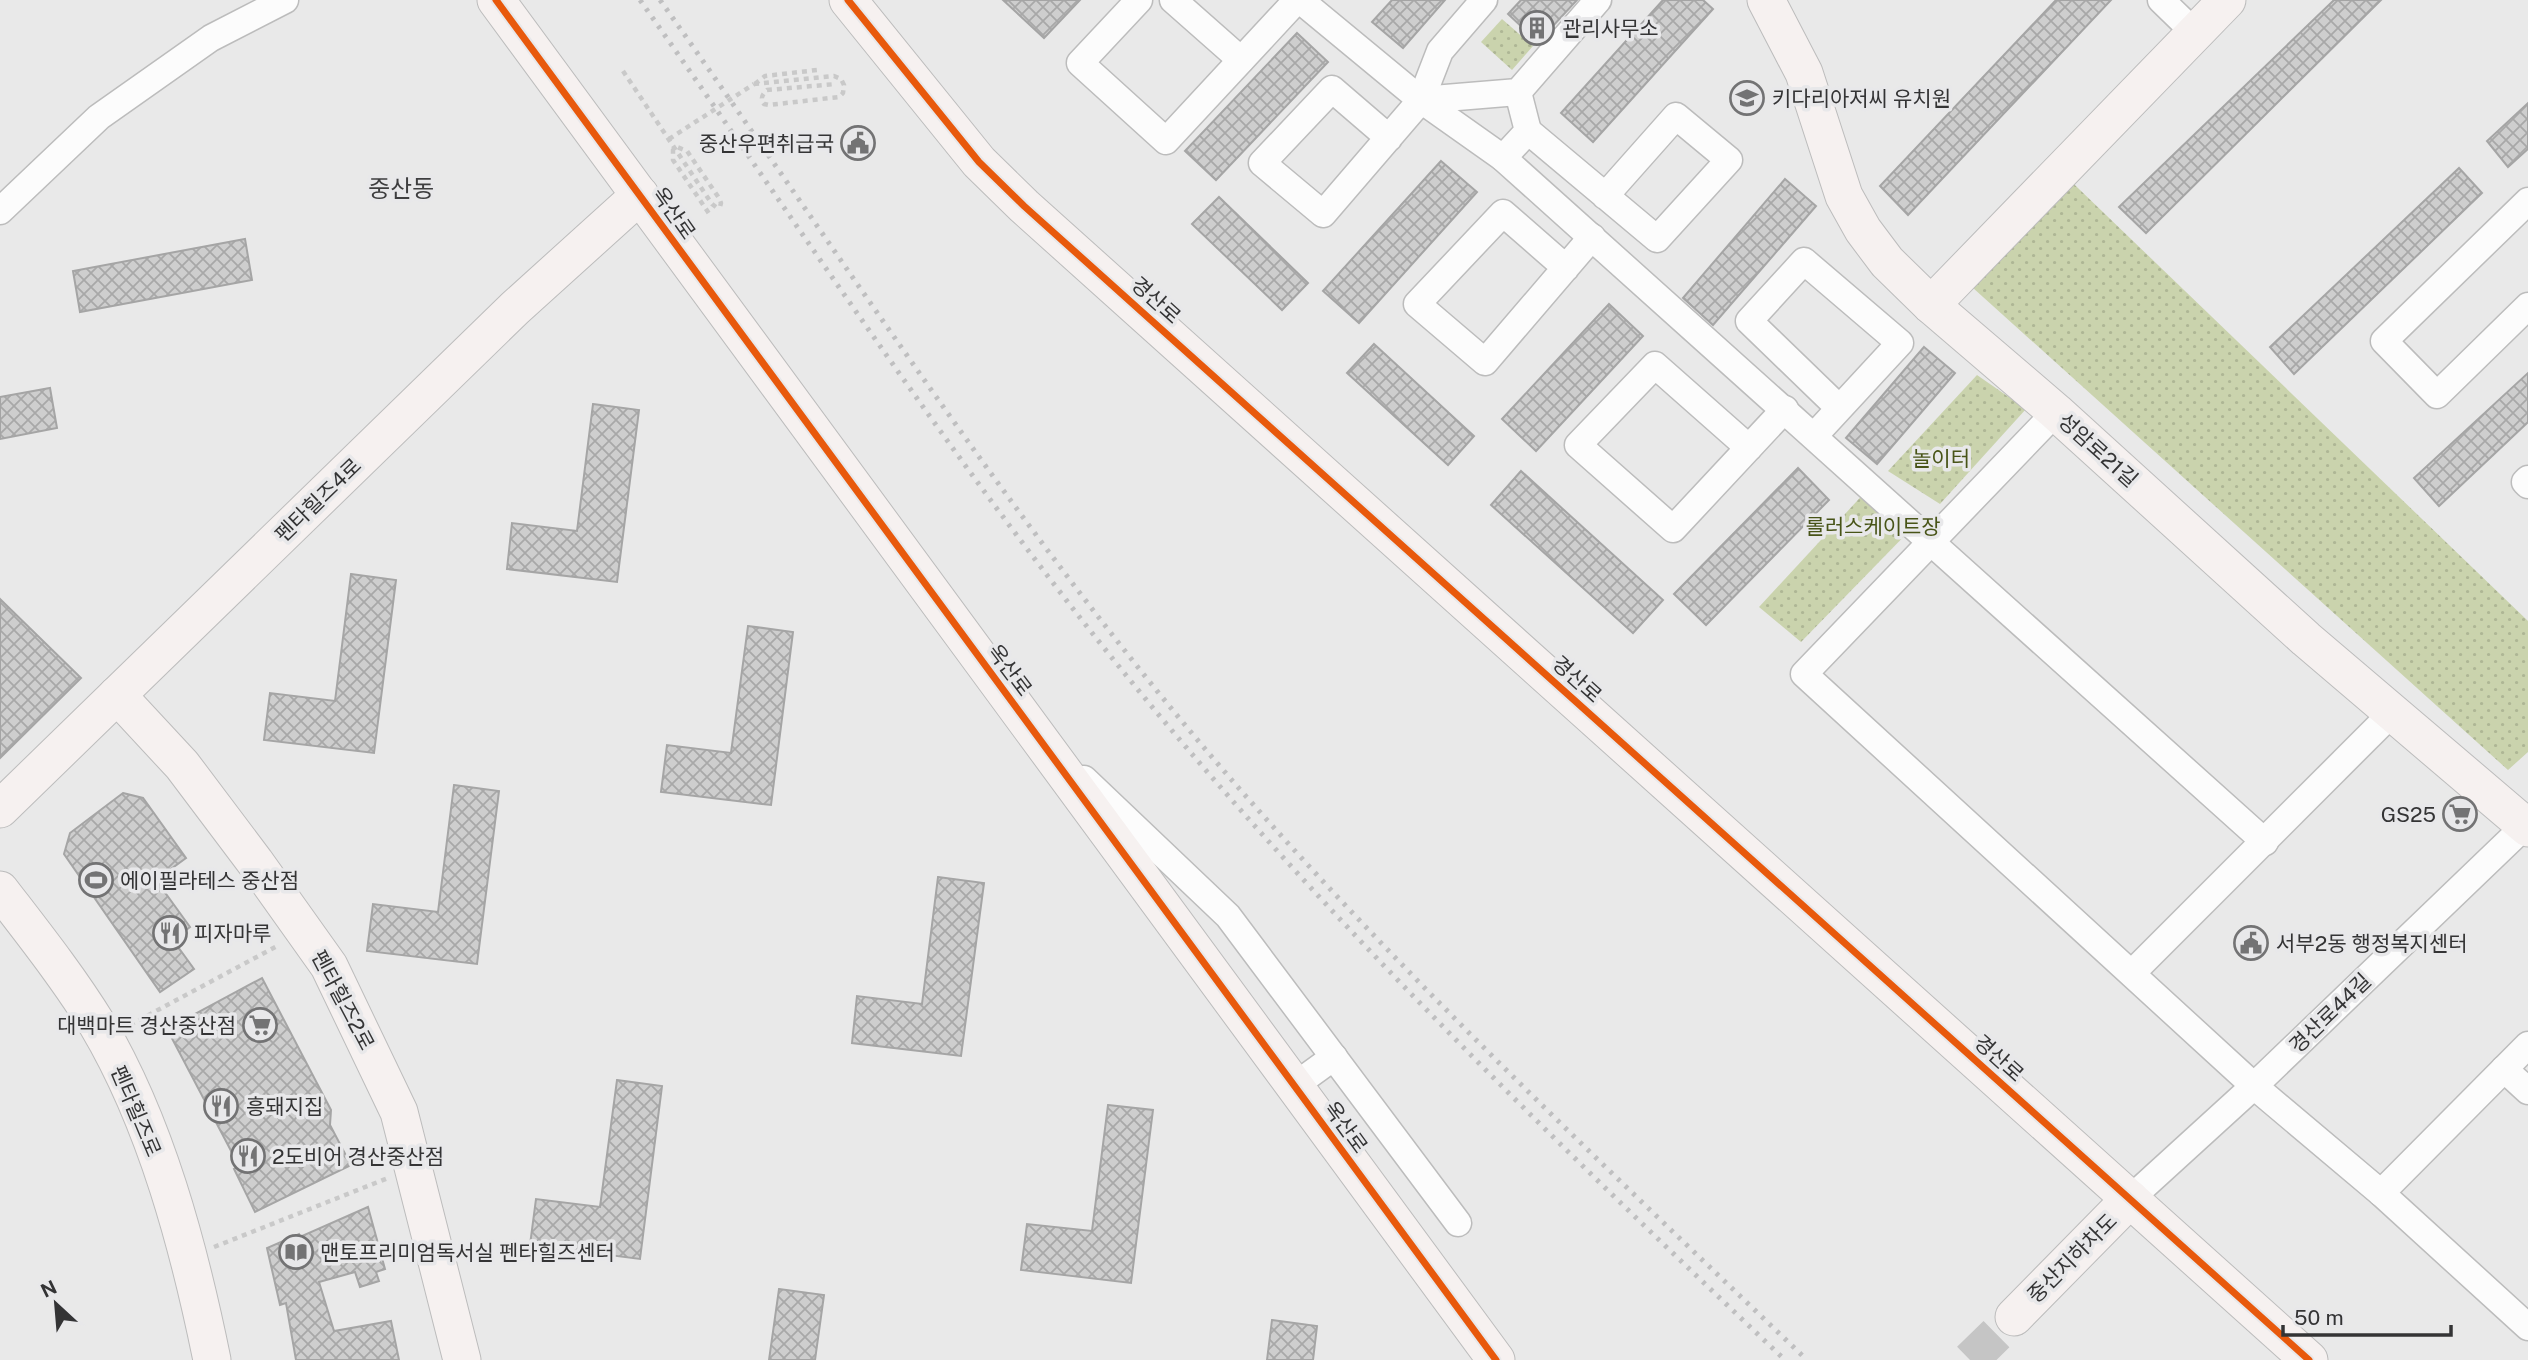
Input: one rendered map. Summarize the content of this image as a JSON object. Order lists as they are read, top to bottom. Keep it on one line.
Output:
{"streets":{"street":["옥산로","경산로","성암로21길","펜타힐즈4로","펜타힐즈2로","경산로44길","펜타힐즈로","중산지하차도"]},"crossings":[["옥산로","펜타힐즈4로"],["경산로","경산로44길"],["경산로","중산지하차도"],["성암로21길","경산로44길"],["펜타힐즈4로","펜타힐즈2로"],["경산로44길","중산지하차도"]],"districts":["중산동"],"parks":["놀이터","롤러스케이트장"],"places":{"building":["관리사무소"],"school or university":["키다리아저씨 유치원"],"public building":["중산우편취급국","서부2동 행정복지센터"],"supermarket":["GS25","대백마트 경산중산점"],"sports":["에이필라테스 중산점"],"restaurant":["피자마루","흥돼지집","2도비어 경산중산점"],"library":["맨토프리미엄독서실 펜타힐즈센터"]},"scale_bar":"50 m","north":"top left"}
